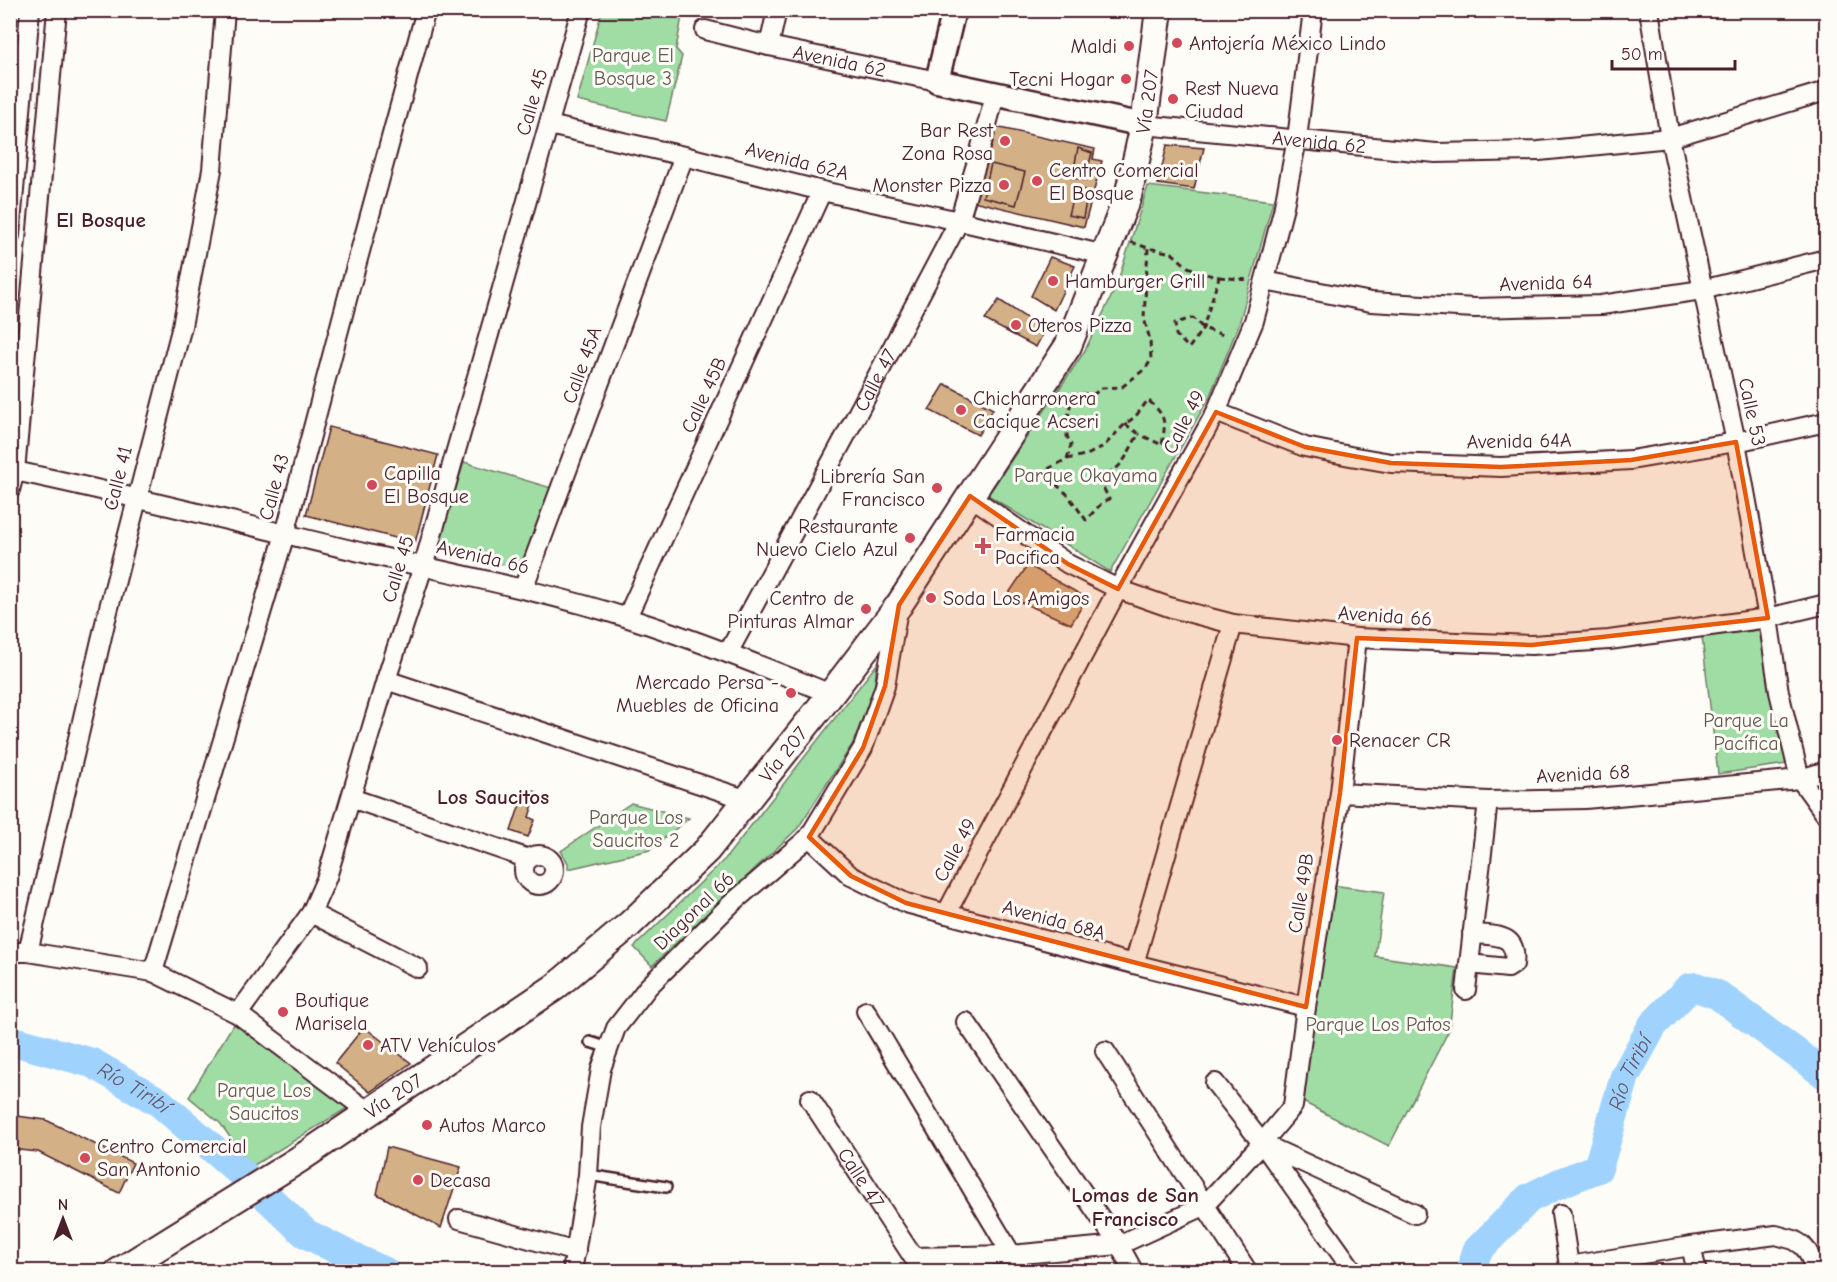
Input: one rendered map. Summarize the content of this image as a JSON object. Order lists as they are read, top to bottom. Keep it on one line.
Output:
{"streets":{"main road":["Vía 207"],"street":["Avenida 62","Calle 45","Avenida 62A","Avenida 64","Calle 45A","Calle 47","Calle 45B","Calle 53","Calle 49","Avenida 64A","Calle 41","Calle 43","Avenida 66","Avenida 68","Calle 49B","Diagonal 66","Avenida 68A"]},"crossings":[["Avenida 62","Vía 207"],["Avenida 62","Calle 47"],["Avenida 62","Calle 53"],["Avenida 62","Calle 49"],["Calle 45","Avenida 62A"],["Calle 45","Avenida 66"],["Vía 207","Avenida 62A"],["Vía 207","Avenida 66"],["Vía 207","Diagonal 66"],["Avenida 62A","Calle 45A"],["Avenida 62A","Calle 47"],["Avenida 62A","Calle 45B"],["Avenida 64","Calle 53"],["Avenida 64","Calle 49"],["Calle 45A","Avenida 66"],["Calle 47","Avenida 66"],["Calle 45B","Avenida 66"],["Calle 53","Avenida 64A"],["Calle 53","Avenida 66"],["Calle 53","Avenida 68"],["Calle 49","Avenida 64A"],["Calle 49","Avenida 66"],["Calle 49","Avenida 68A"],["Calle 41","Avenida 66"],["Calle 43","Avenida 66"],["Avenida 66","Calle 49B"],["Avenida 68","Calle 49B"],["Calle 49B","Avenida 68A"],["Diagonal 66","Avenida 68A"]],"districts":["El Bosque","Los Saucitos","Lomas de San Francisco"],"water":["Río Tiribí"],"parks":["Parque El Bosque 3","Parque Okayama","Parque La Pacífica","Parque Los Saucitos 2","Parque Los Patos","Parque Los Saucitos"],"places":{"other":["Antojería México Lindo","Maldi","Tecni Hogar","Rest Nueva Ciudad","Bar Rest Zona Rosa","Centro Comercial El Bosque","Monster Pizza","Hamburger Grill","Oteros Pizza","Chicharronera Cacique Acseri","Capilla El Bosque","Librería San Francisco","Restaurante Nuevo Cielo Azul","Soda Los Amigos","Centro de Pinturas Almar","Mercado Persa - Muebles de Oficina","Renacer CR","Boutique Marisela","ATV Vehículos","Autos Marco","Centro Comercial San Antonio","Decasa"],"health":["Farmacia Pacifica"]},"scale_bar":"50 m","north":"top"}
